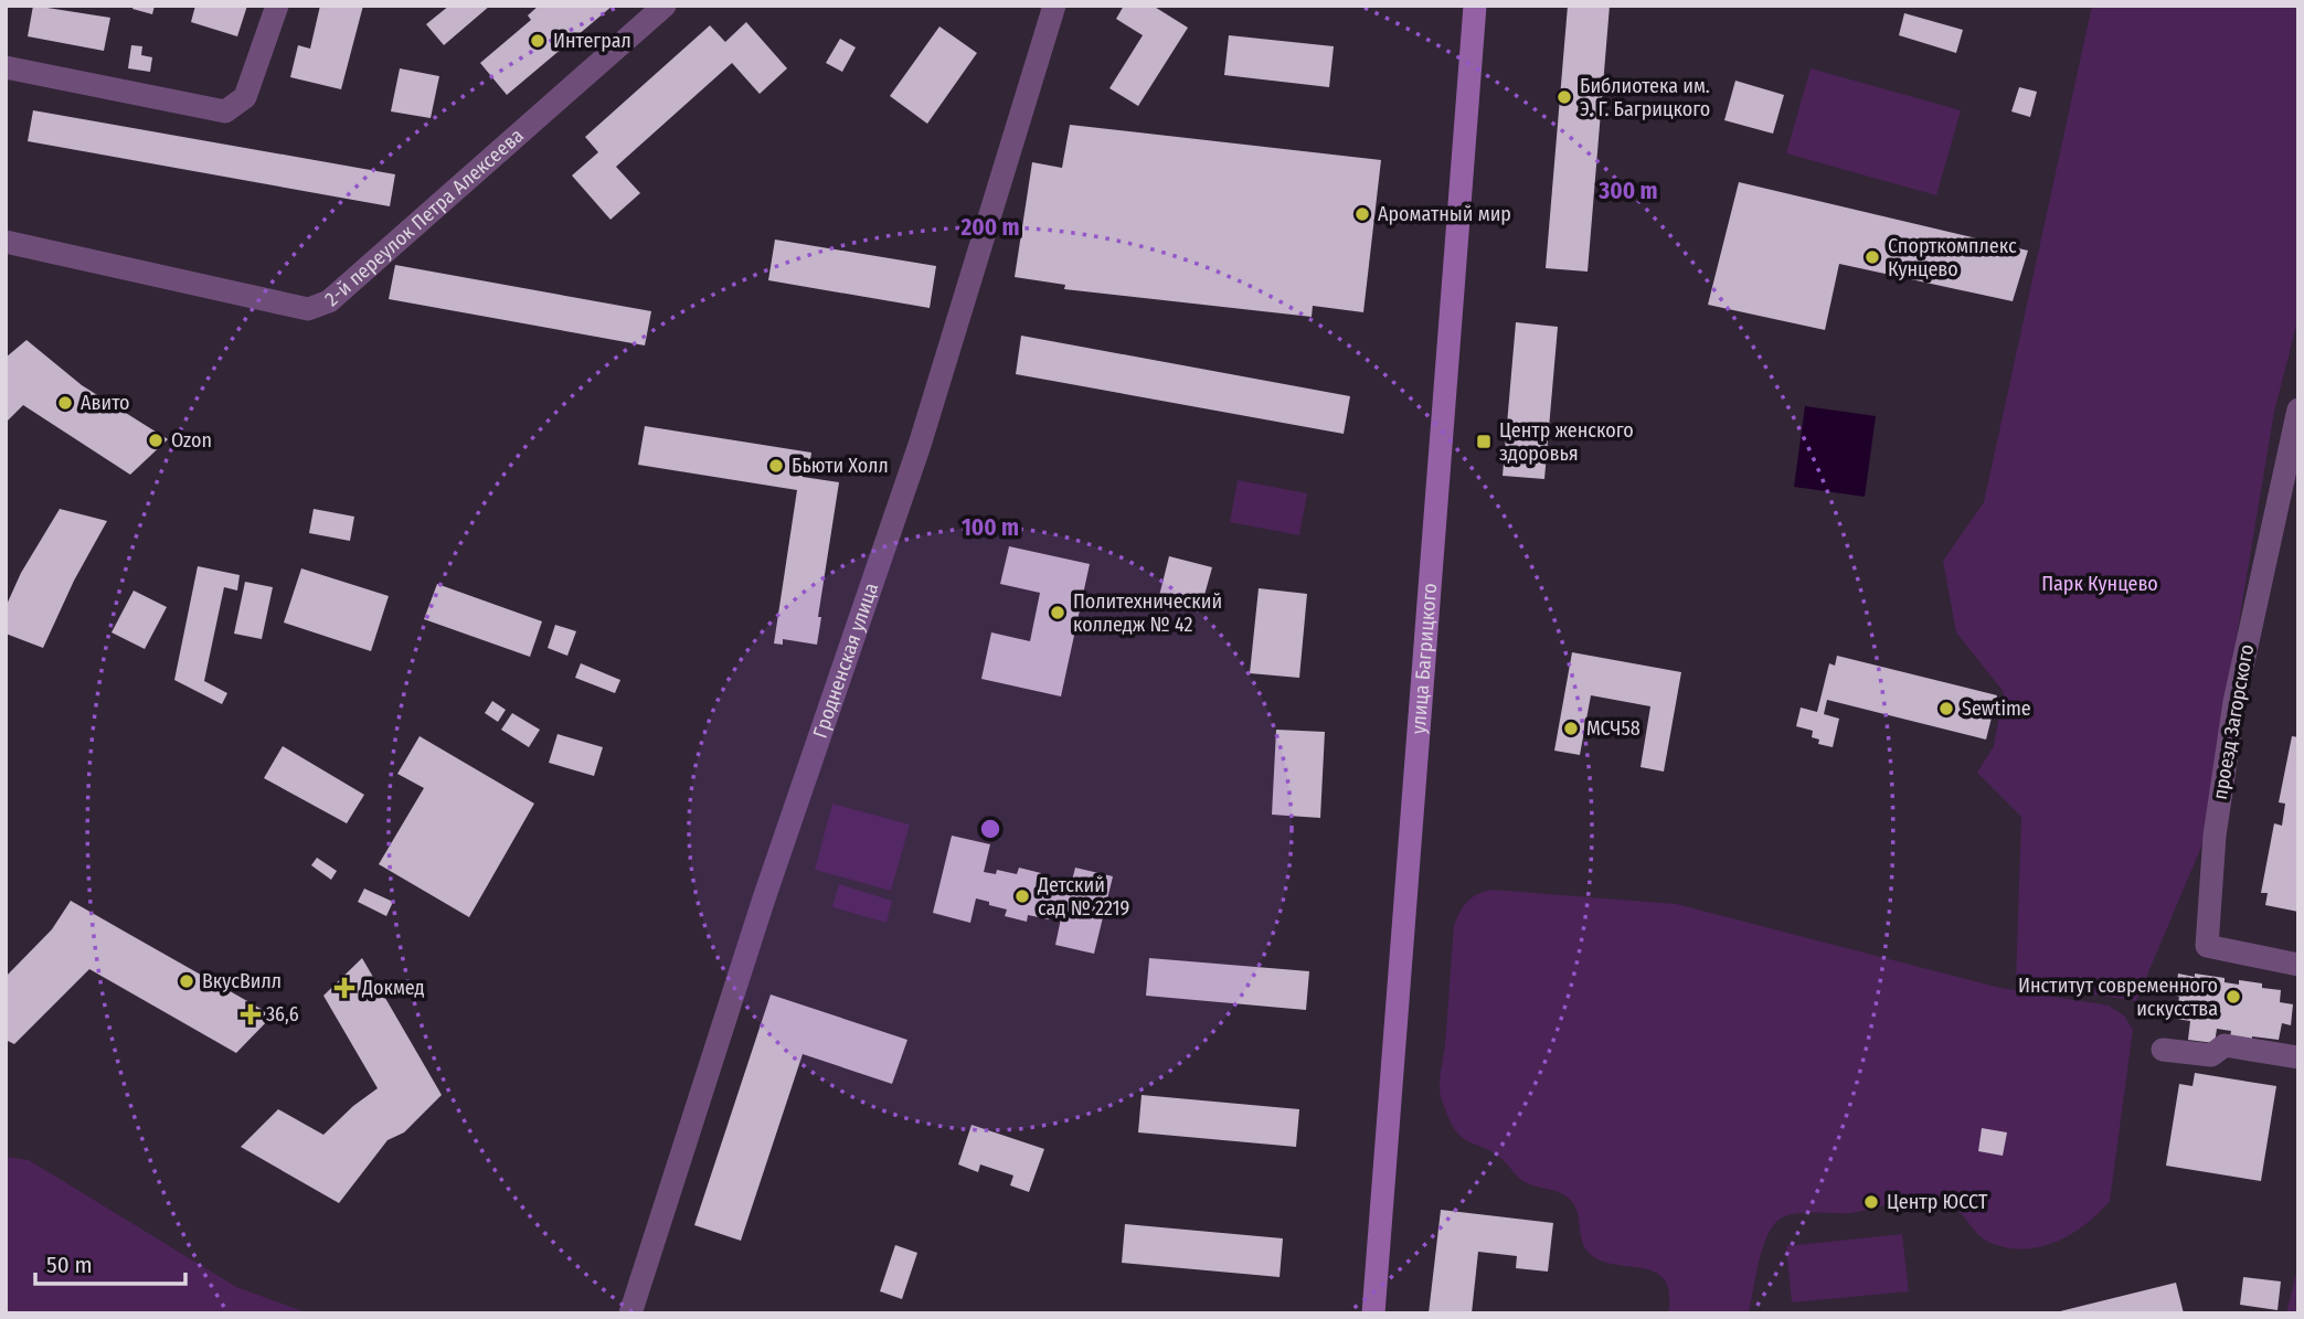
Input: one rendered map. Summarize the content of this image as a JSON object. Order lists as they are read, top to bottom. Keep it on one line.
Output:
{"streets":{"street":["2-й переулок Петра Алексеева","улица Багрицкого","Гродненская улица","проезд Загорского"]},"parks":["Парк Кунцево"],"places":{"other":["Интеграл","Библиотека им. Э. Г. Багрицкого","Ароматный мир","Спорткомплекс Кунцево","Авито","Ozon","Бьюти Холл","Политехнический колледж № 42","Sewtime","МСЧ58","Детский сад № 2219","ВкусВилл","Институт современного искусства","Центр ЮССТ"],"transit":["Центр женского здоровья"],"health":["Докмед","36,6"]},"scale_bar":"50 m","rings":["300 m","200 m","100 m"]}
